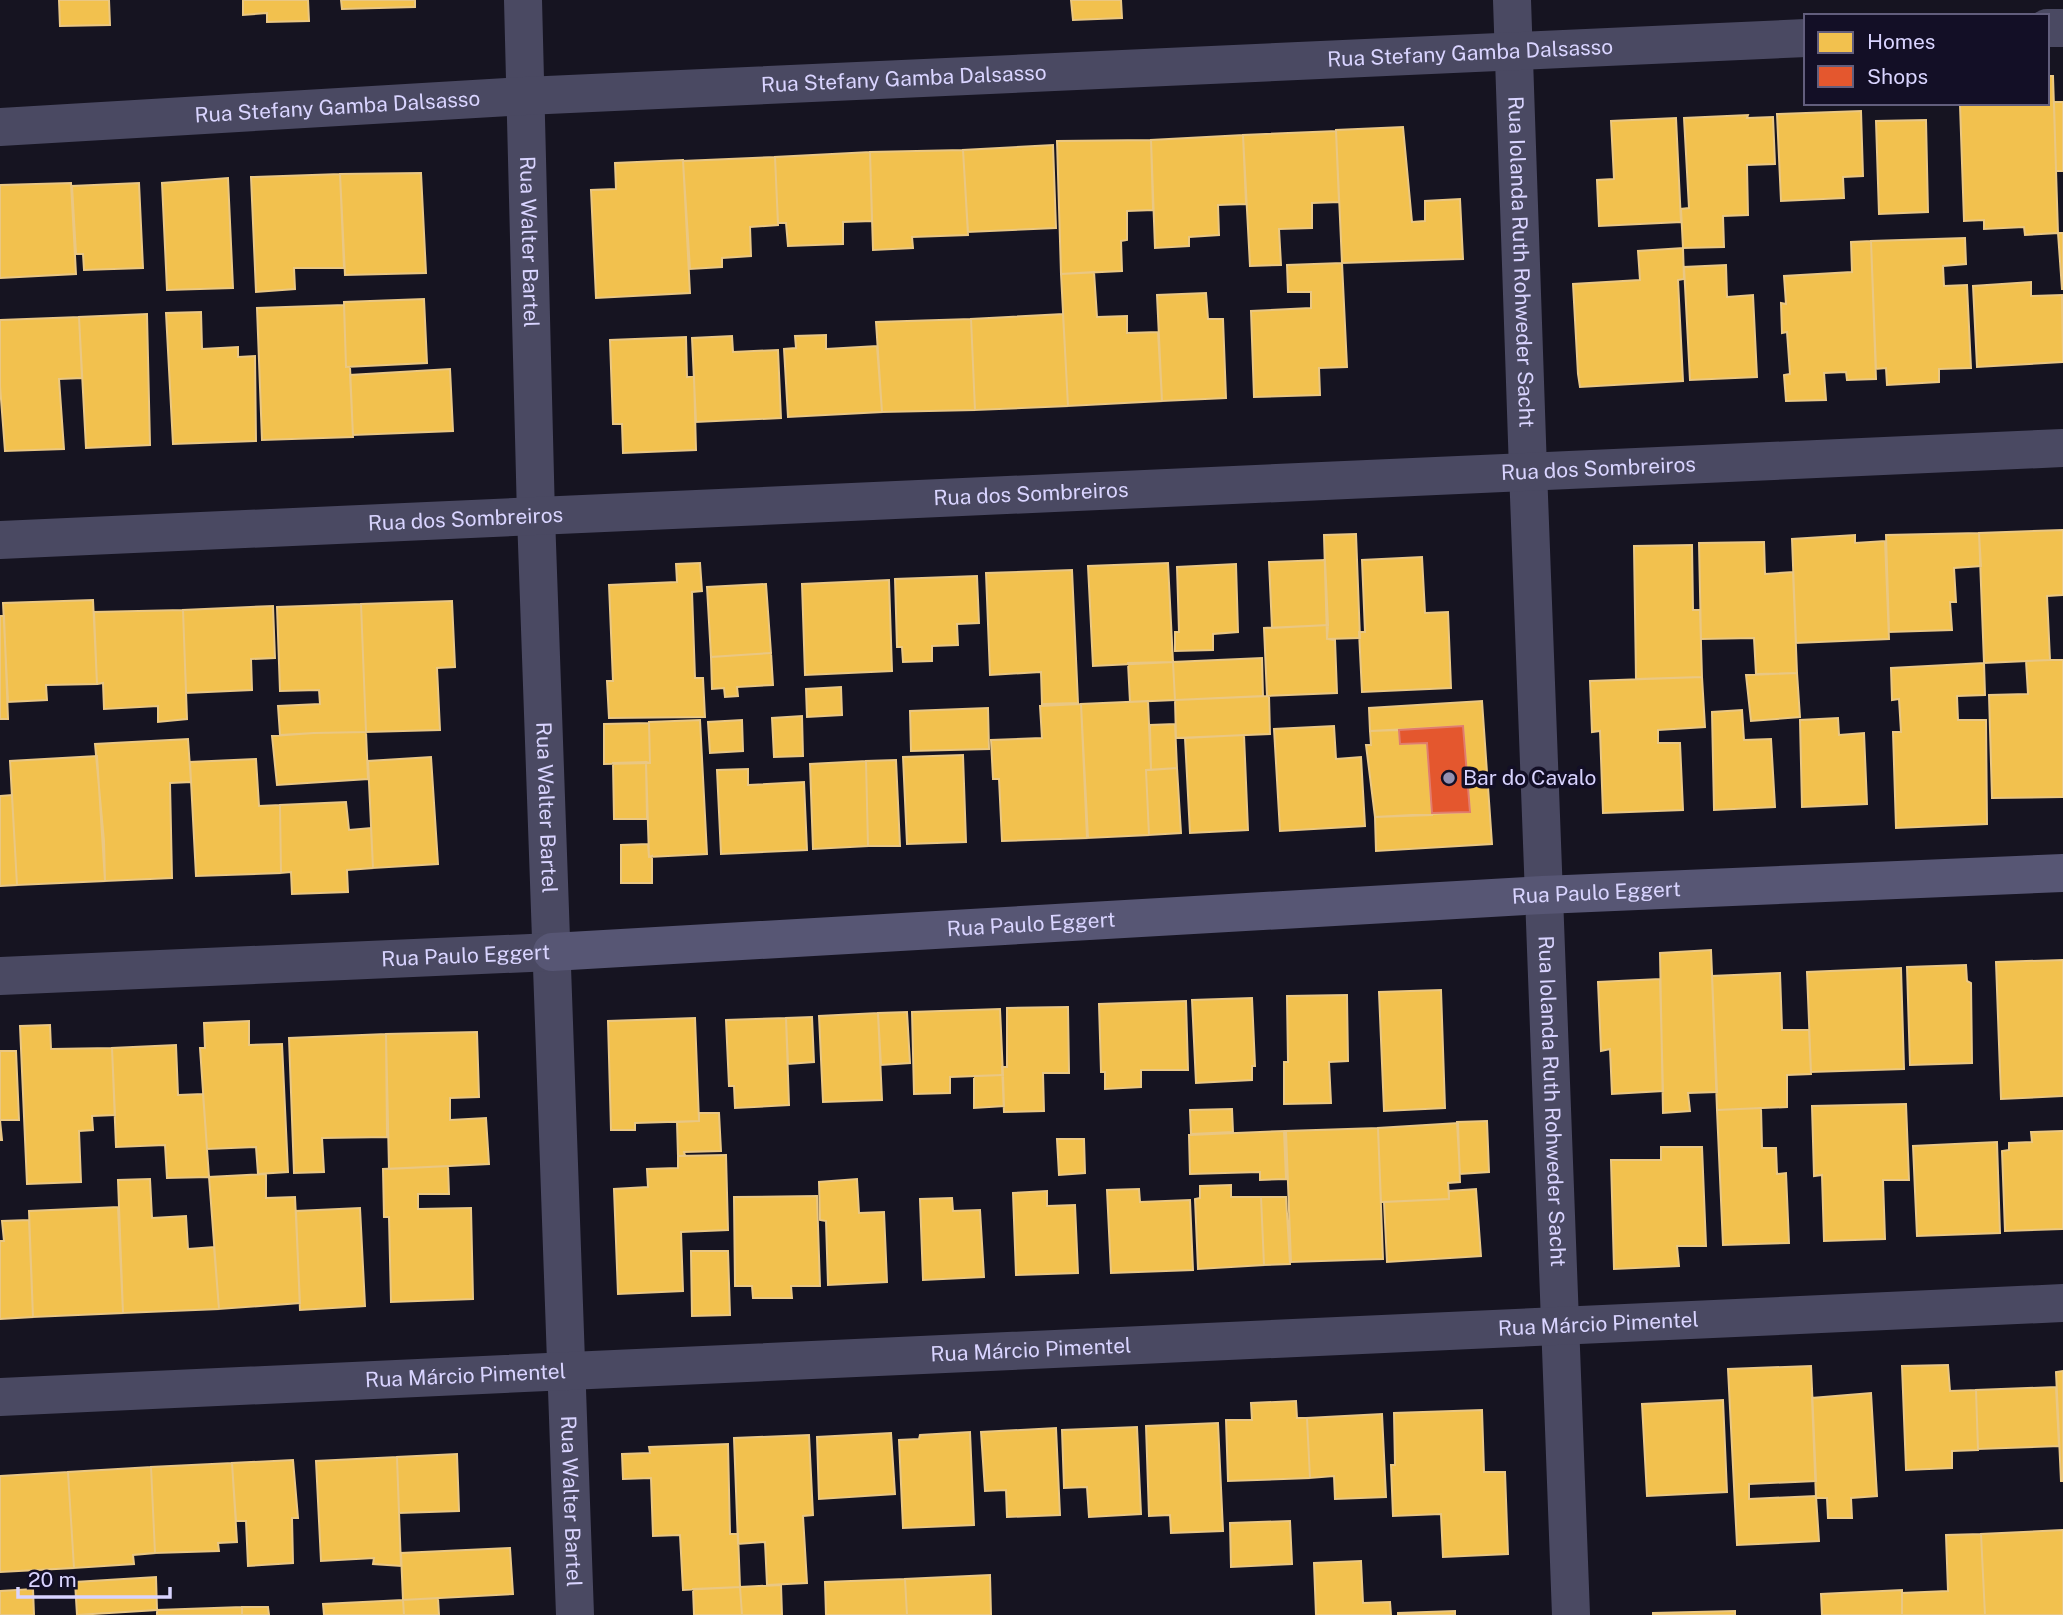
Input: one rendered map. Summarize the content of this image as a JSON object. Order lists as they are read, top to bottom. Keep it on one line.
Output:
{"streets":{"street":["Rua Stefany Gamba Dalsasso","Rua Walter Bartel","Rua Iolanda Ruth Rohweder Sacht","Rua dos Sombreiros","Rua Paulo Eggert","Rua Márcio Pimentel"]},"crossings":[["Rua Stefany Gamba Dalsasso","Rua Walter Bartel"],["Rua Stefany Gamba Dalsasso","Rua Iolanda Ruth Rohweder Sacht"],["Rua Walter Bartel","Rua dos Sombreiros"],["Rua Walter Bartel","Rua Paulo Eggert"],["Rua Walter Bartel","Rua Márcio Pimentel"],["Rua Iolanda Ruth Rohweder Sacht","Rua dos Sombreiros"],["Rua Iolanda Ruth Rohweder Sacht","Rua Paulo Eggert"],["Rua Iolanda Ruth Rohweder Sacht","Rua Márcio Pimentel"]],"places":["Bar do Cavalo"],"legend":["Homes","Shops"],"scale_bar":"20 m"}
